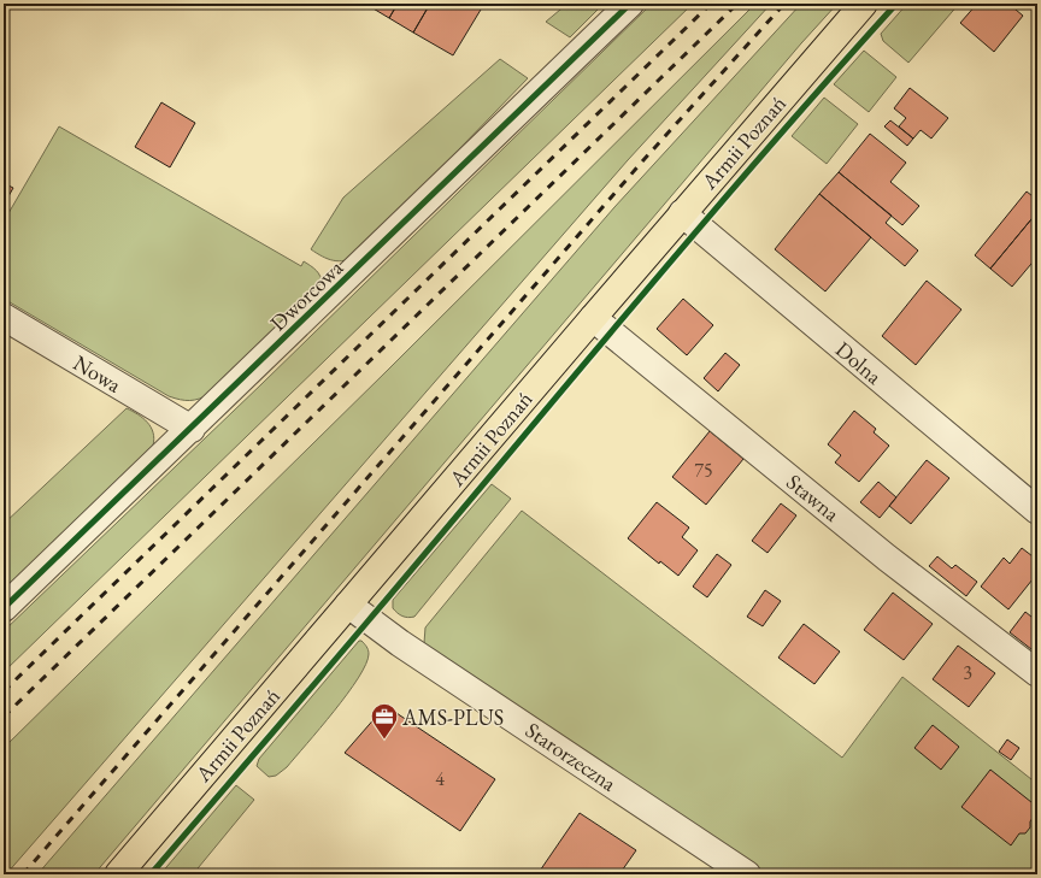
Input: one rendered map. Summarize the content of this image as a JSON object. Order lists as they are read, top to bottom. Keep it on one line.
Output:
{"streets":{"main road":["Armii Poznań"],"street":["Dworcowa","Dolna","Nowa","Stawna","Starorzeczna"]},"crossings":[["Armii Poznań","Dolna"],["Armii Poznań","Stawna"],["Armii Poznań","Starorzeczna"],["Dworcowa","Nowa"]],"places":{"office":["AMS-PLUS"]},"house_numbers":["75","3","4"]}
